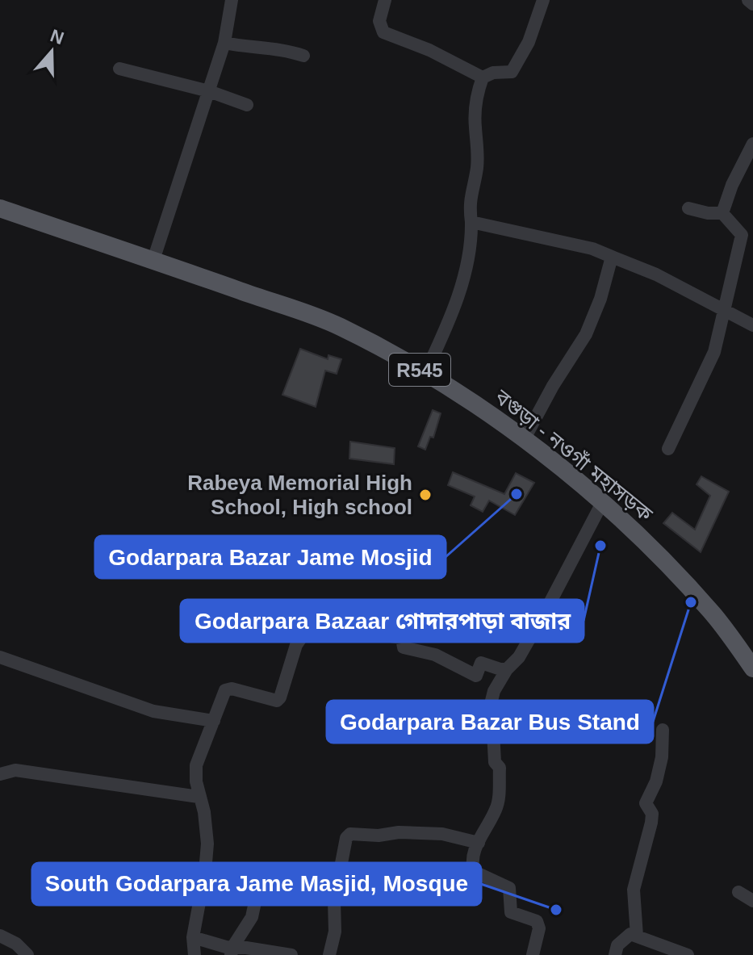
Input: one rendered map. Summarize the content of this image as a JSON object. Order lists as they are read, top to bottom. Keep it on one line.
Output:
{"streets":{"main road":["R545","বগুড়া - নওগাঁ মহাসড়ক"]},"places":["Godarpara Bazar Jame Mosjid","Rabeya Memorial High School, High school","Godarpara Bazaar গোদারপাড়া বাজার","Godarpara Bazar Bus Stand","South Godarpara Jame Masjid, Mosque"],"north":"top"}
